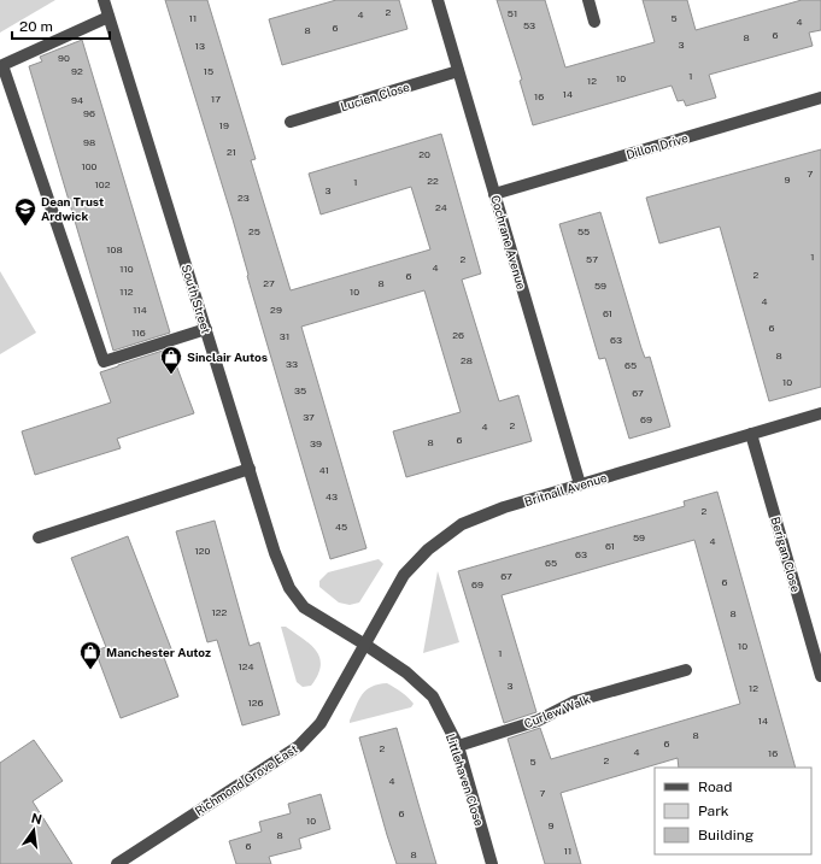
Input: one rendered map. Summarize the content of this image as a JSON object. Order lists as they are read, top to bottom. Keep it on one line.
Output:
{"streets":{"street":["Lucien Close","Dillon Drive","Cochrane Avenue","South Street","Britnall Avenue","Berigan Close","Curlew Walk","Richmond Grove East","Littlehaven Close"]},"crossings":[["Lucien Close","Cochrane Avenue"],["Dillon Drive","Cochrane Avenue"],["Cochrane Avenue","Britnall Avenue"],["South Street","Britnall Avenue"],["South Street","Richmond Grove East"],["South Street","Littlehaven Close"],["Britnall Avenue","Berigan Close"],["Britnall Avenue","Richmond Grove East"],["Britnall Avenue","Littlehaven Close"],["Curlew Walk","Littlehaven Close"],["Richmond Grove East","Littlehaven Close"]],"places":{"school or university":["Dean Trust Ardwick"],"shop":["Sinclair Autos","Manchester Autoz"]},"house_numbers":["2","51","4","11","5","4","53","6","8","6","8","3","13","90","92","15","1","10","12","14","16","17","94","96","19","98","21","20","100","7","9","22","1","102","3","23","24","25","55","108","1","2","57","4","110","2","6","27","8","59","112","10","4","114","29","61","6","116","26","31","63","8","28","33","65","10","35","67","37","69","2","4","6","8","39","41","43","2","45","59","4","61","120","63","65","67","6","69","122","8","10","1","124","3","12","126","14","8","6","2","4","16","2","5","4","7","6","10","9","8","6","11","8"],"legend":["Road","Park","Building"],"scale_bar":"20 m","north":"top"}
